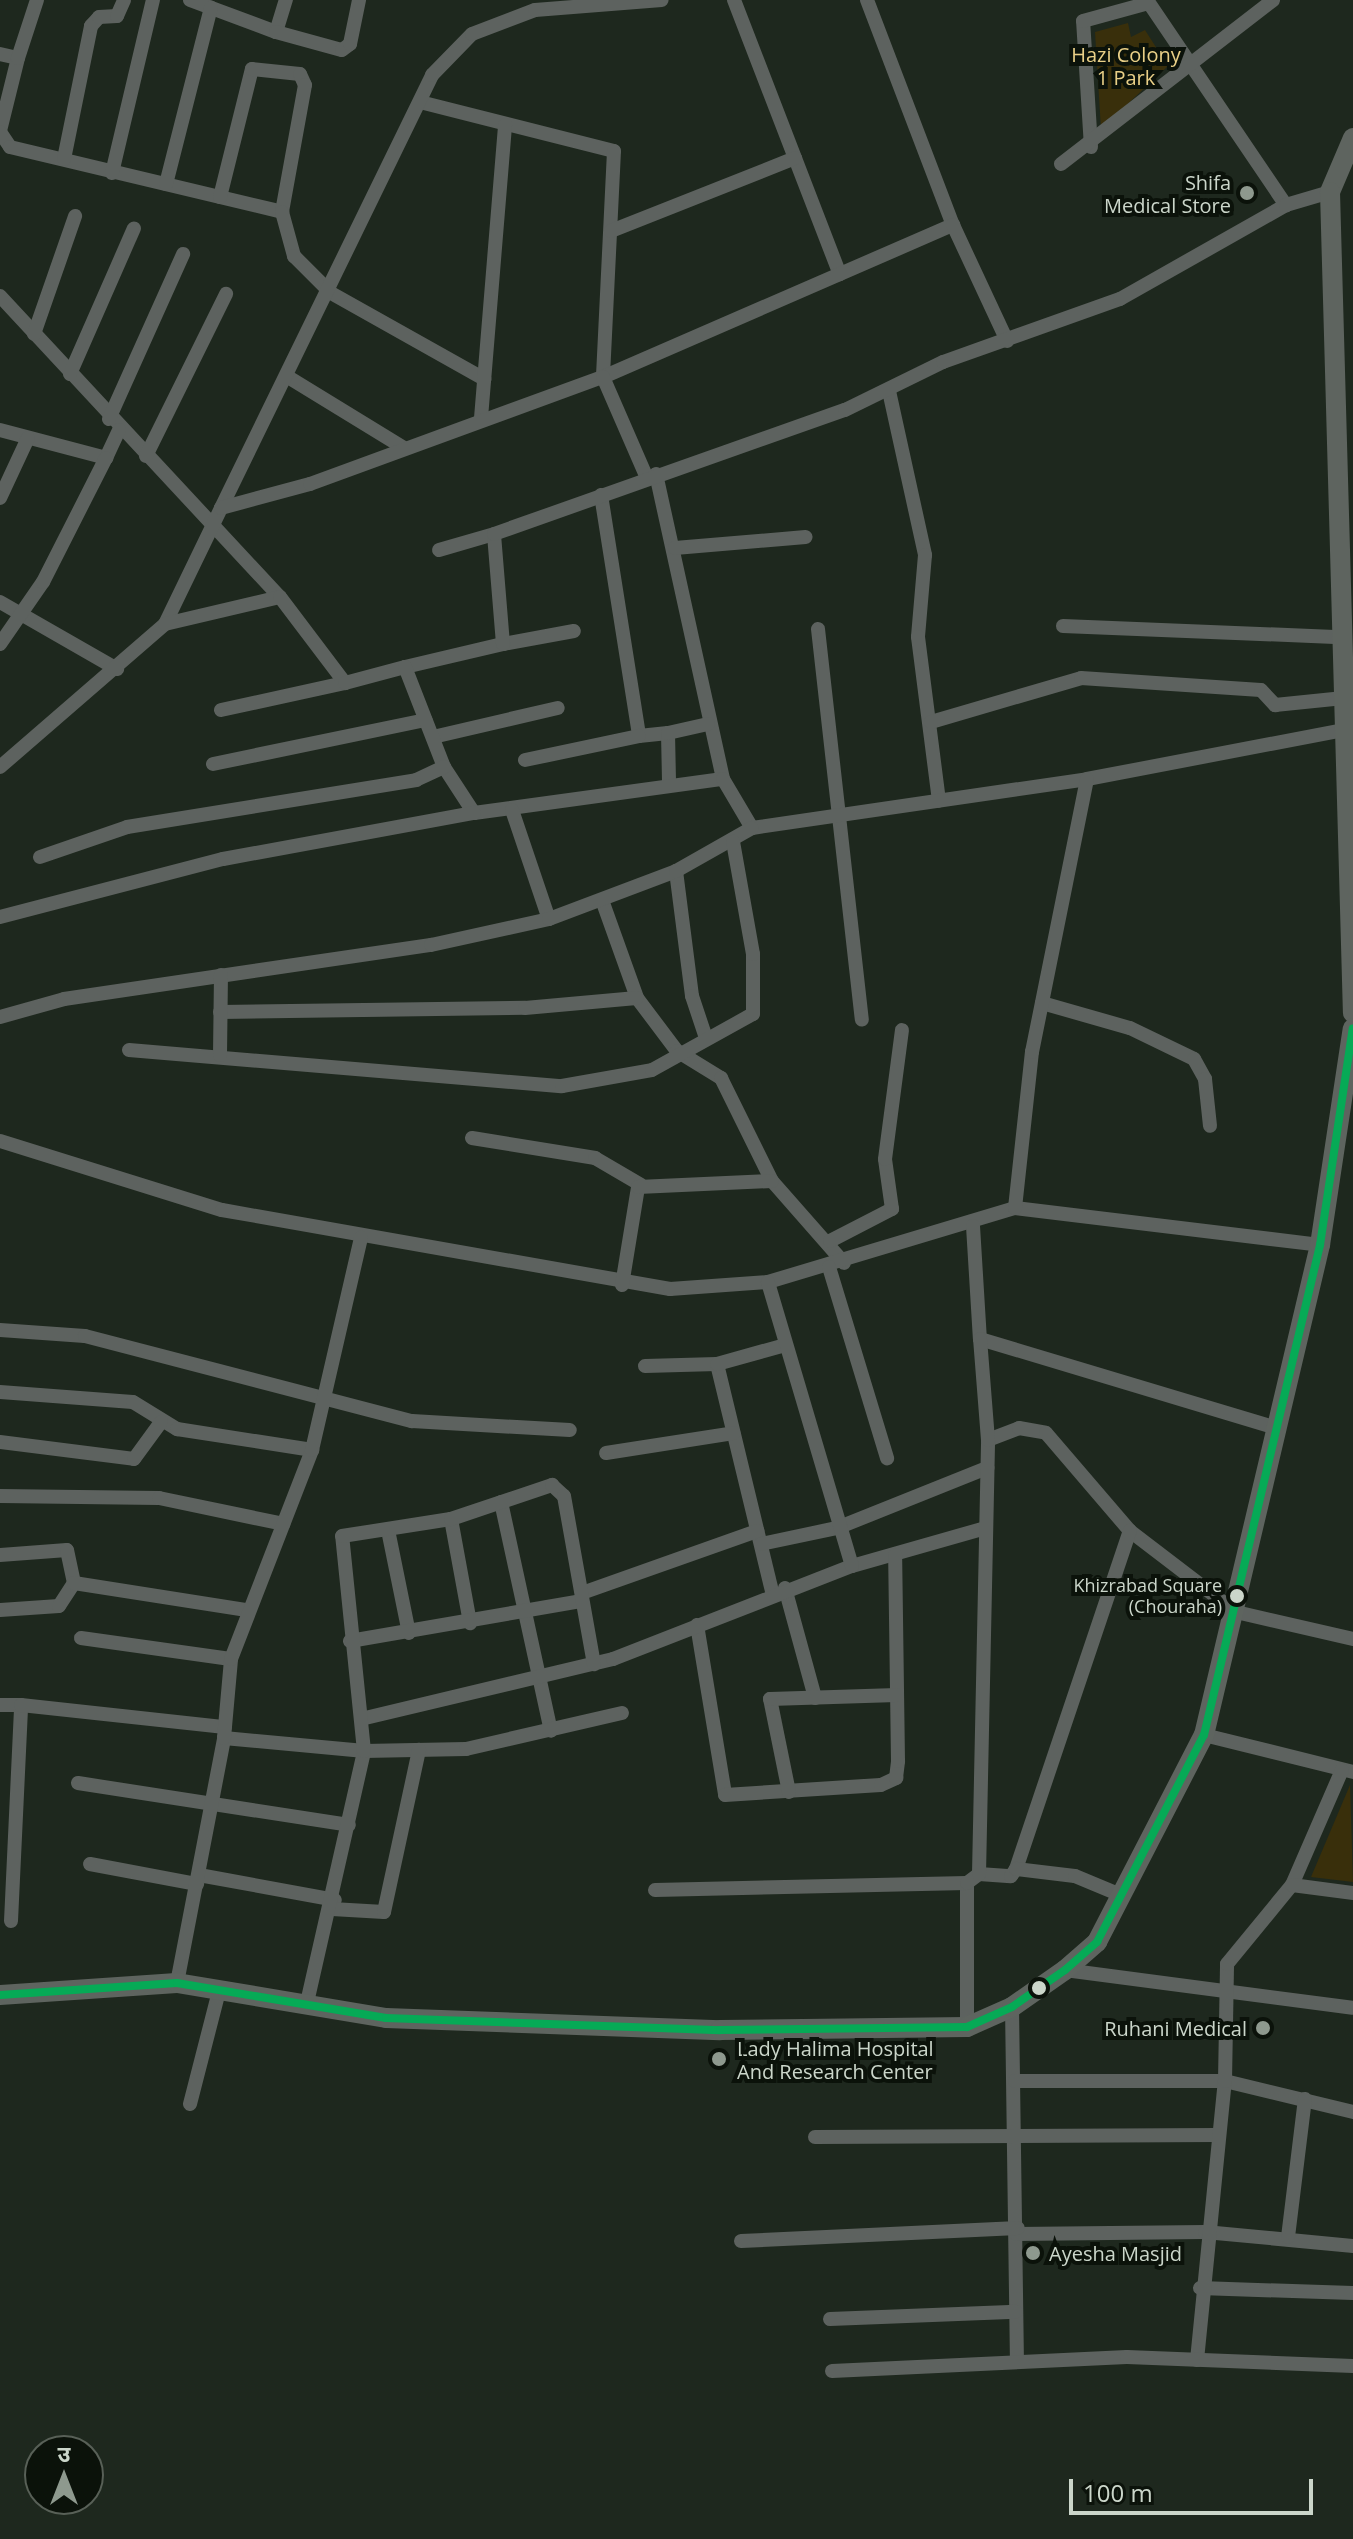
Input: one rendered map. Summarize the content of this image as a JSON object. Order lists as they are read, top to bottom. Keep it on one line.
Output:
{"parks":["Hazi Colony 1 Park"],"places":["Shifa Medical Store","Khizrabad Square (Chouraha)","Ruhani Medical","Lady Halima Hospital And Research Center","Ayesha Masjid"],"scale_bar":"100 m","north":"top"}
